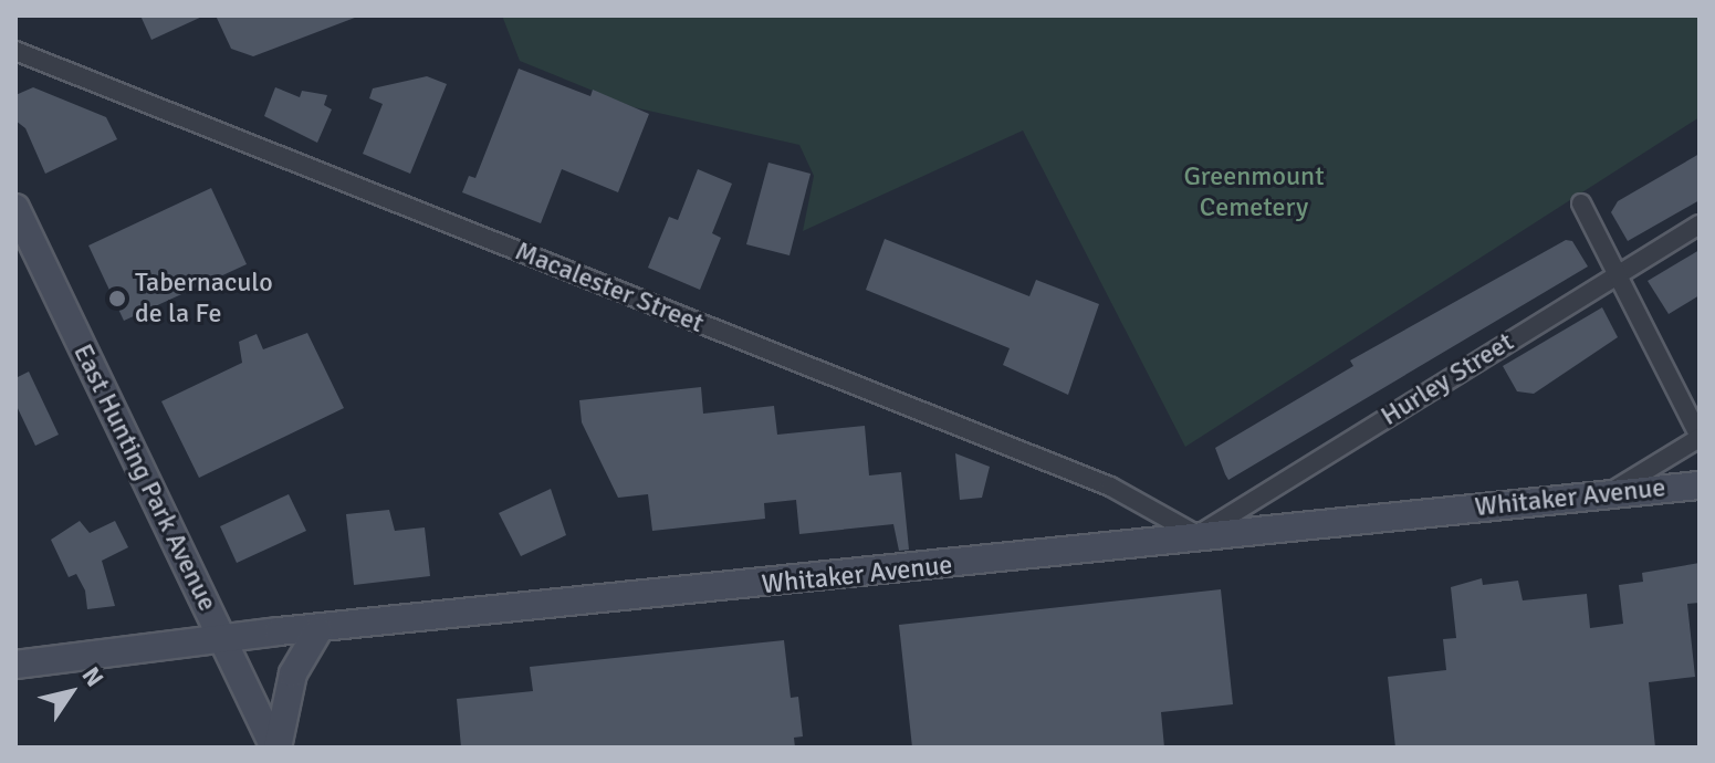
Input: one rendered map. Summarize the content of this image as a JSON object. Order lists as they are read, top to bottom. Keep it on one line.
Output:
{"streets":{"main road":["East Hunting Park Avenue","Whitaker Avenue"],"street":["Macalester Street","Hurley Street"]},"crossings":[["Macalester Street","Hurley Street"],["Macalester Street","Whitaker Avenue"],["Hurley Street","Whitaker Avenue"],["East Hunting Park Avenue","Whitaker Avenue"]],"parks":["Greenmount Cemetery"],"places":["Tabernaculo de la Fe"],"north":"top right"}
